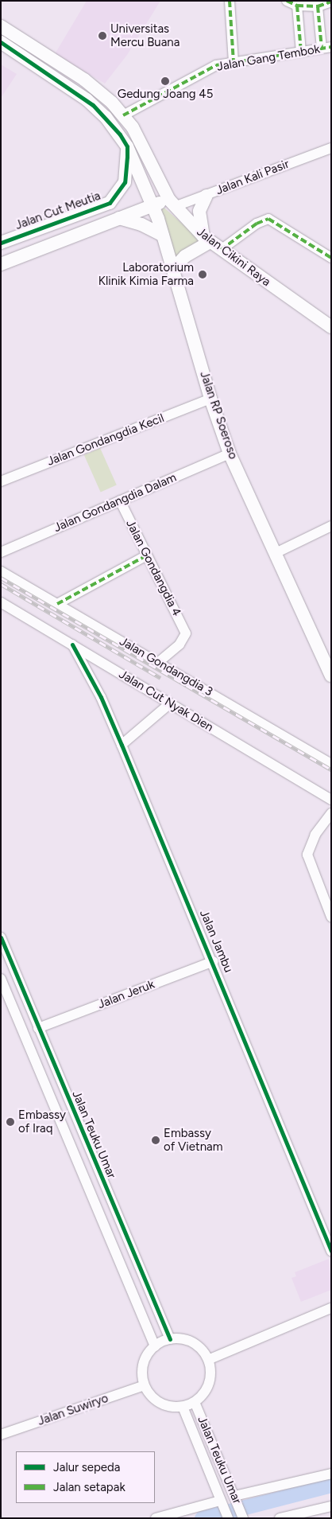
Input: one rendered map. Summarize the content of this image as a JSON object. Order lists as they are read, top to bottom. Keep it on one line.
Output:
{"streets":{"main road":["Jalan Cut Meutia","Jalan Cikini Raya","Jalan RP Soeroso"],"street":["Jalan Gang Tembok","Jalan Kali Pasir","Jalan Gondangdia Kecil","Jalan Gondangdia Dalam","Jalan Gondangdia 4","Jalan Gondangdia 3","Jalan Cut Nyak Dien","Jalan Jambu","Jalan Jeruk","Jalan Teuku Umar","Jalan Suwiryo"]},"crossings":[["Jalan Gang Tembok","Jalan Cikini Raya"],["Jalan Kali Pasir","Jalan Cikini Raya"],["Jalan Cut Meutia","Jalan RP Soeroso"],["Jalan RP Soeroso","Jalan Gondangdia Kecil"],["Jalan RP Soeroso","Jalan Gondangdia Dalam"],["Jalan Gondangdia Dalam","Jalan Gondangdia 4"],["Jalan Gondangdia 4","Jalan Gondangdia 3"],["Jalan Cut Nyak Dien","Jalan Jambu"],["Jalan Jambu","Jalan Jeruk"],["Jalan Jeruk","Jalan Teuku Umar"],["Jalan Teuku Umar","Jalan Suwiryo"]],"places":["Universitas Mercu Buana","Gedung Joang 45","Laboratorium Klinik Kimia Farma","Embassy of Iraq","Embassy of Vietnam"],"legend":["Jalur sepeda","Jalan setapak"]}
